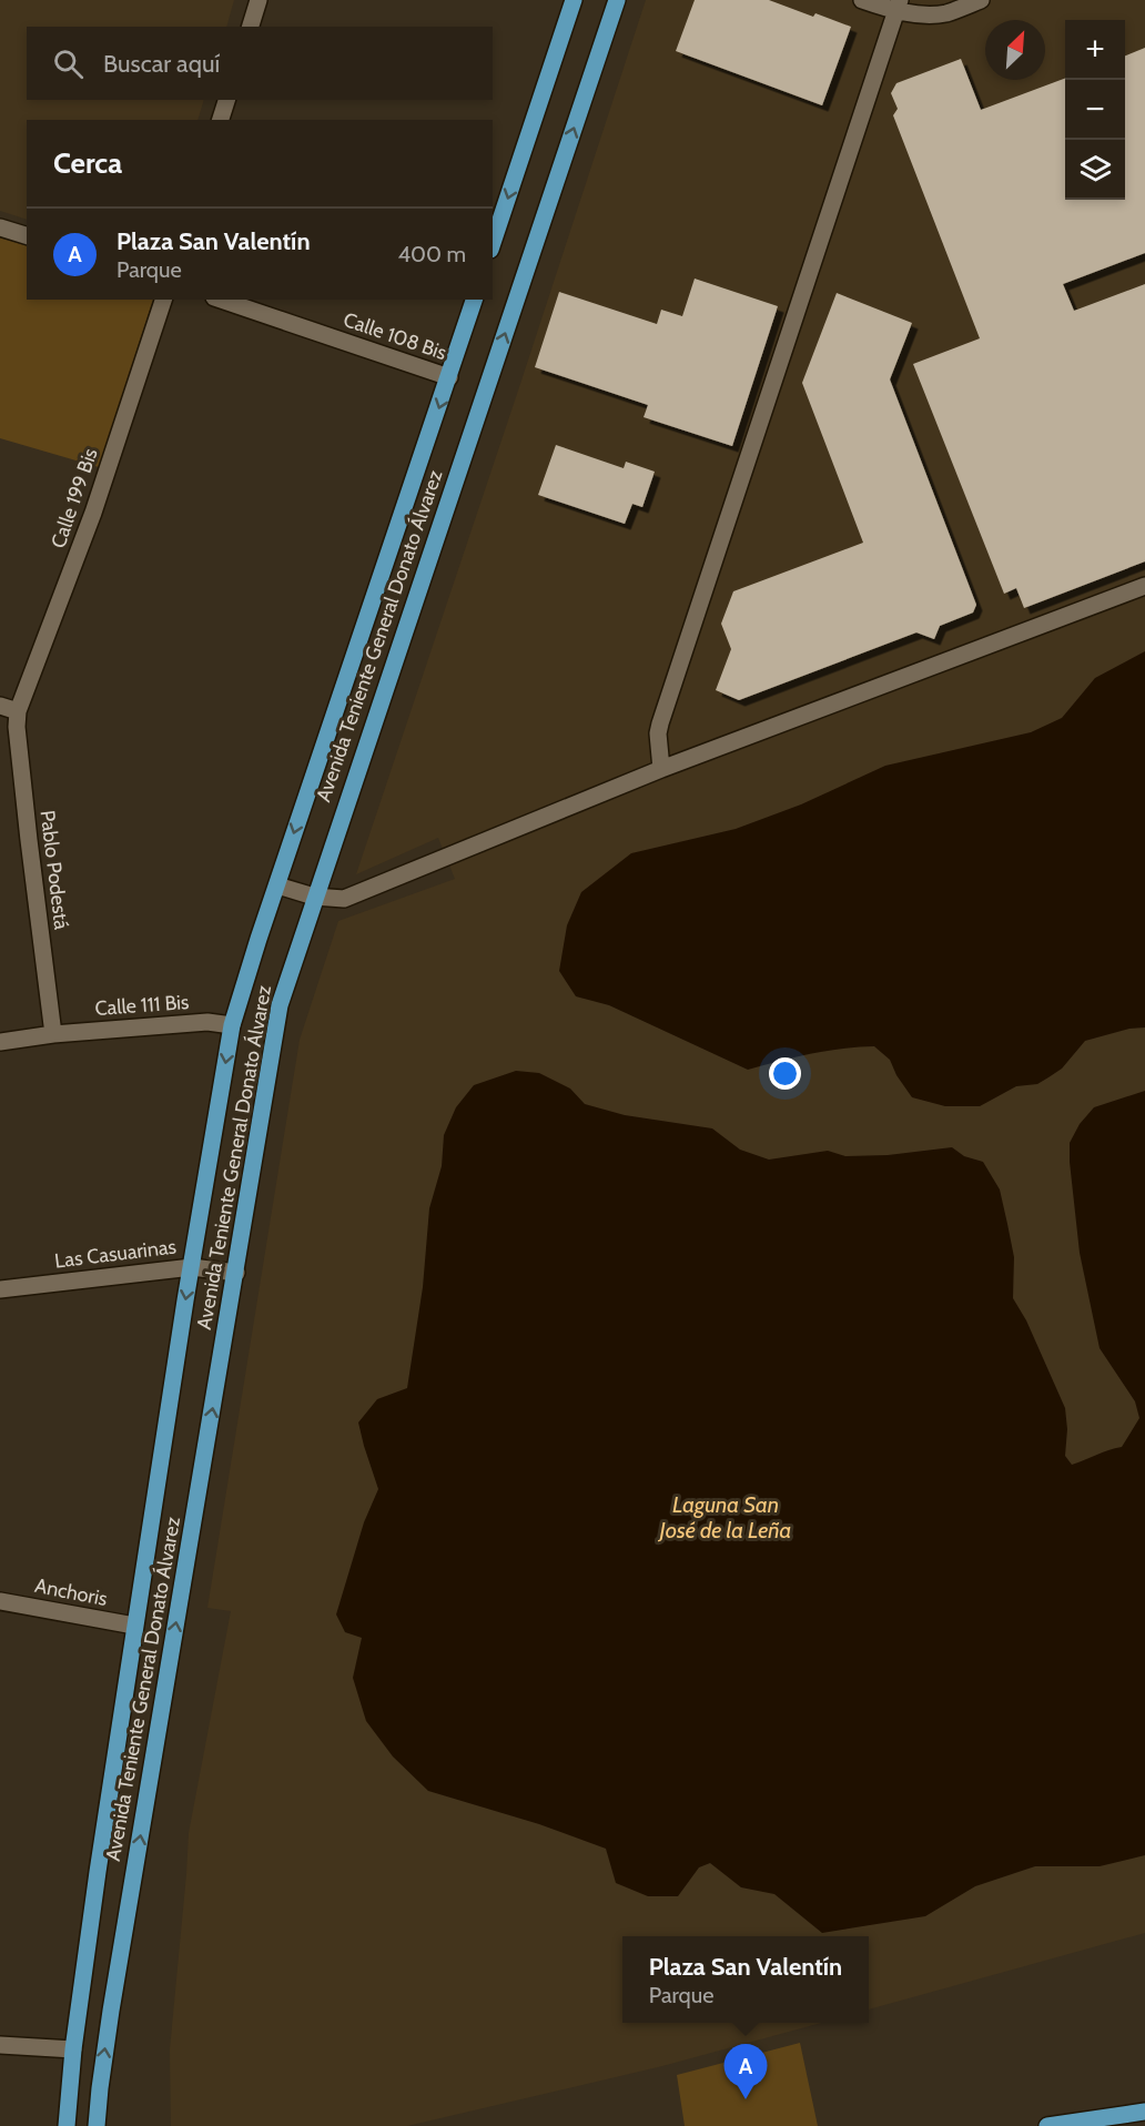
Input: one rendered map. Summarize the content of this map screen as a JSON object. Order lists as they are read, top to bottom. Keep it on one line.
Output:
{"streets":{"main road":["Avenida Teniente General Donato Álvarez"],"street":["Calle 108 Bis","Calle 199 Bis","Pablo Podestá","Calle 111 Bis","Las Casuarinas","Anchoris"]},"crossings":[["Calle 108 Bis","Avenida Teniente General Donato Álvarez"],["Calle 199 Bis","Pablo Podestá"],["Avenida Teniente General Donato Álvarez","Calle 111 Bis"],["Avenida Teniente General Donato Álvarez","Las Casuarinas"],["Avenida Teniente General Donato Álvarez","Anchoris"],["Pablo Podestá","Calle 111 Bis"]],"water":["Laguna San José de la Leña"],"north":"top right","page":{"map_buttons":["+","−"],"search":"Buscar aquí","heading":"Cerca","list":[{"mark":"A","name":"Plaza San Valentín","note":"Parque","value":"400 m"}],"popup":["Plaza San Valentín","Parque"],"pins":"A"}}
